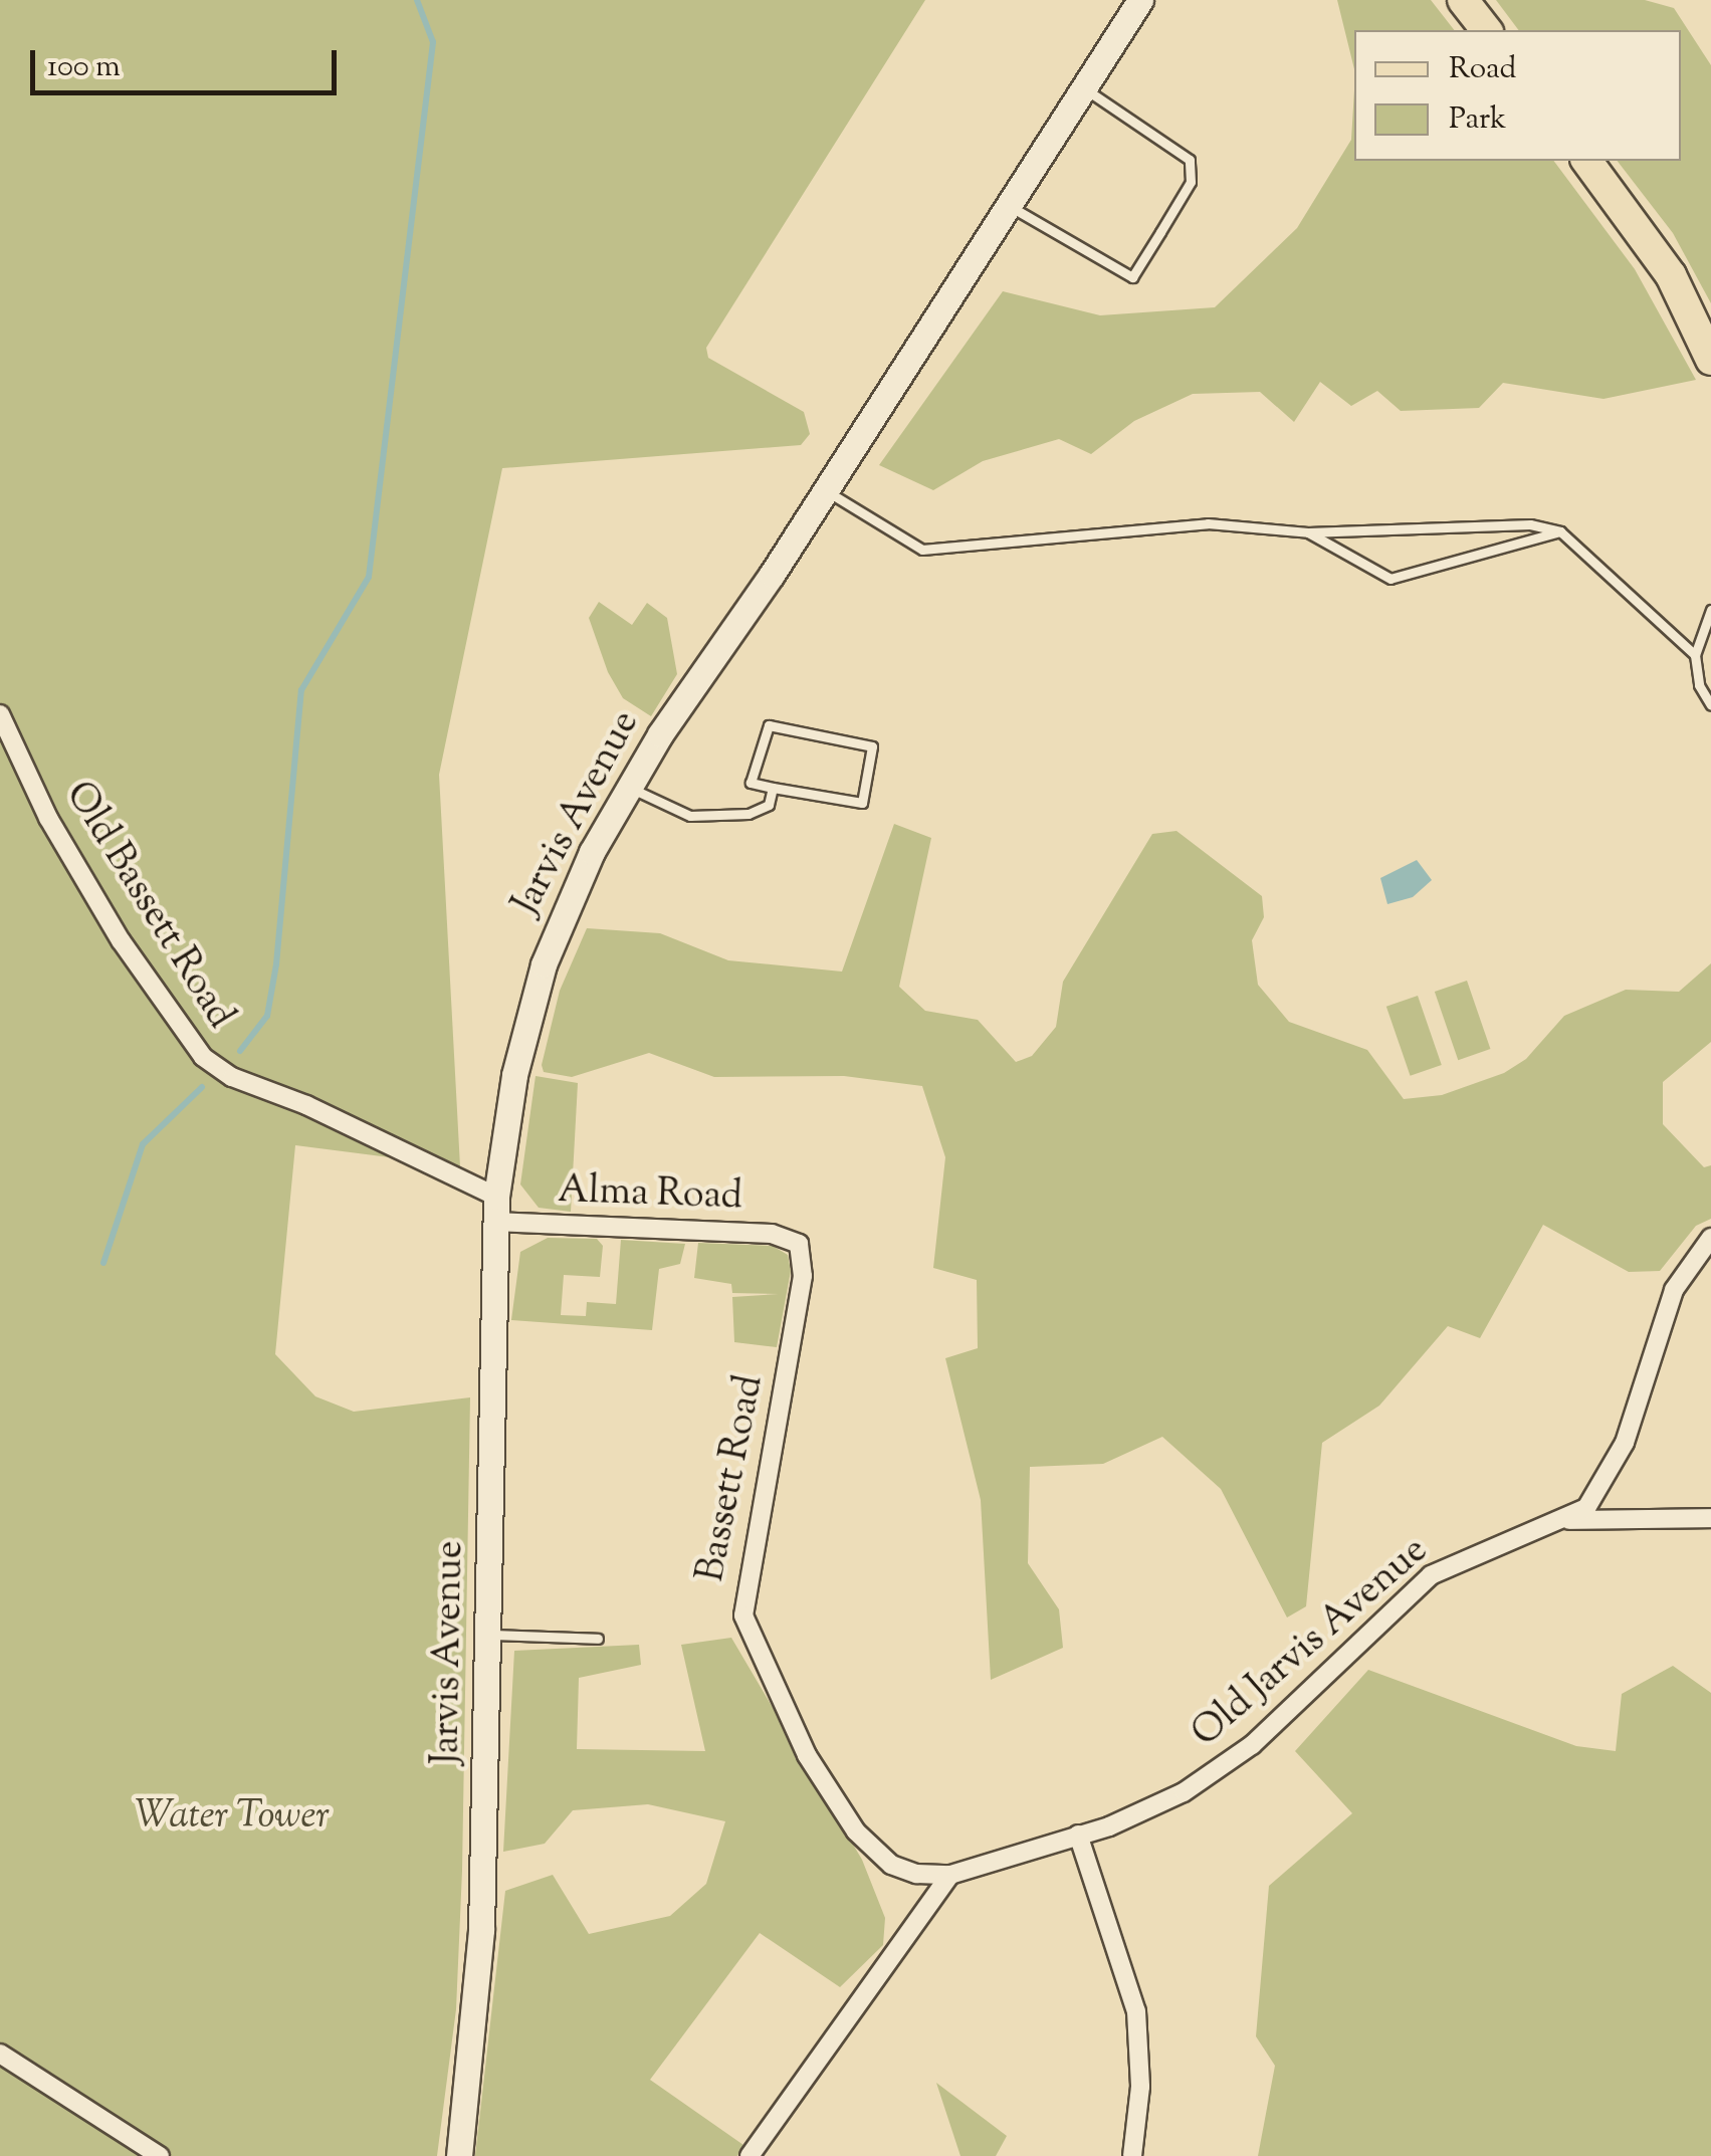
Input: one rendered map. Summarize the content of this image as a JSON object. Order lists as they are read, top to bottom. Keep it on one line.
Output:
{"streets":{"street":["Jarvis Avenue","Old Bassett Road","Alma Road","Bassett Road","Old Jarvis Avenue"]},"crossings":[["Jarvis Avenue","Old Bassett Road"],["Jarvis Avenue","Alma Road"],["Old Bassett Road","Alma Road"],["Alma Road","Bassett Road"],["Bassett Road","Old Jarvis Avenue"]],"parks":["Water Tower"],"legend":["Road","Park"],"scale_bar":"100 m"}
